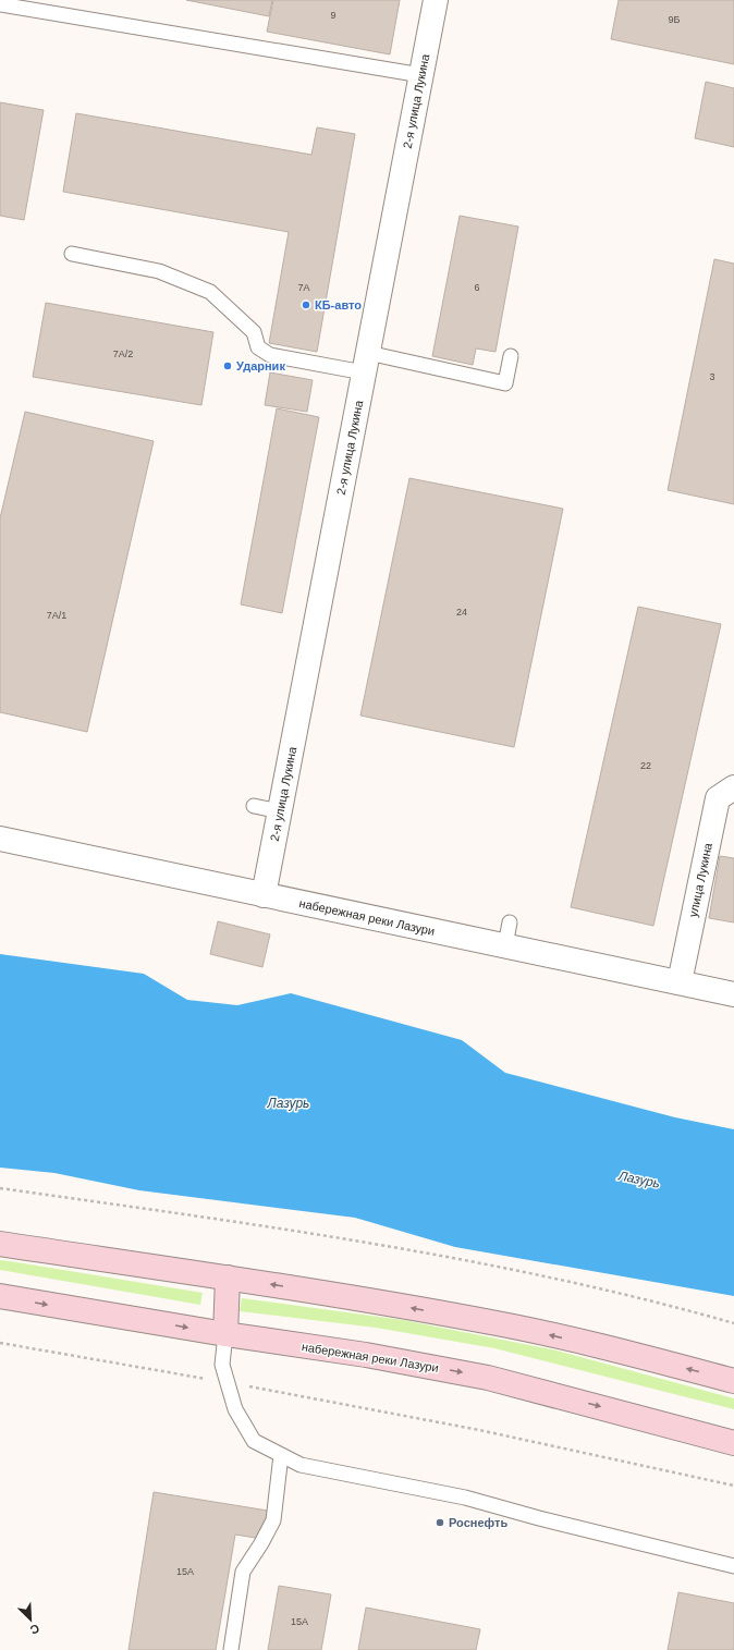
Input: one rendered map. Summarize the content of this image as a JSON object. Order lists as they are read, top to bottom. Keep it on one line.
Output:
{"streets":{"main road":["набережная реки Лазури"],"street":["2-я улица Лукина","улица Лукина"]},"crossings":[["2-я улица Лукина","набережная реки Лазури"],["улица Лукина","набережная реки Лазури"]],"one_way":["набережная реки Лазури"],"water":["Лазурь"],"places":["КБ-авто","Ударник","Роснефть"],"house_numbers":["9","9Б","7А","6","7А/2","3","24","7А/1","22","15А","15А"],"north":"bottom right"}
